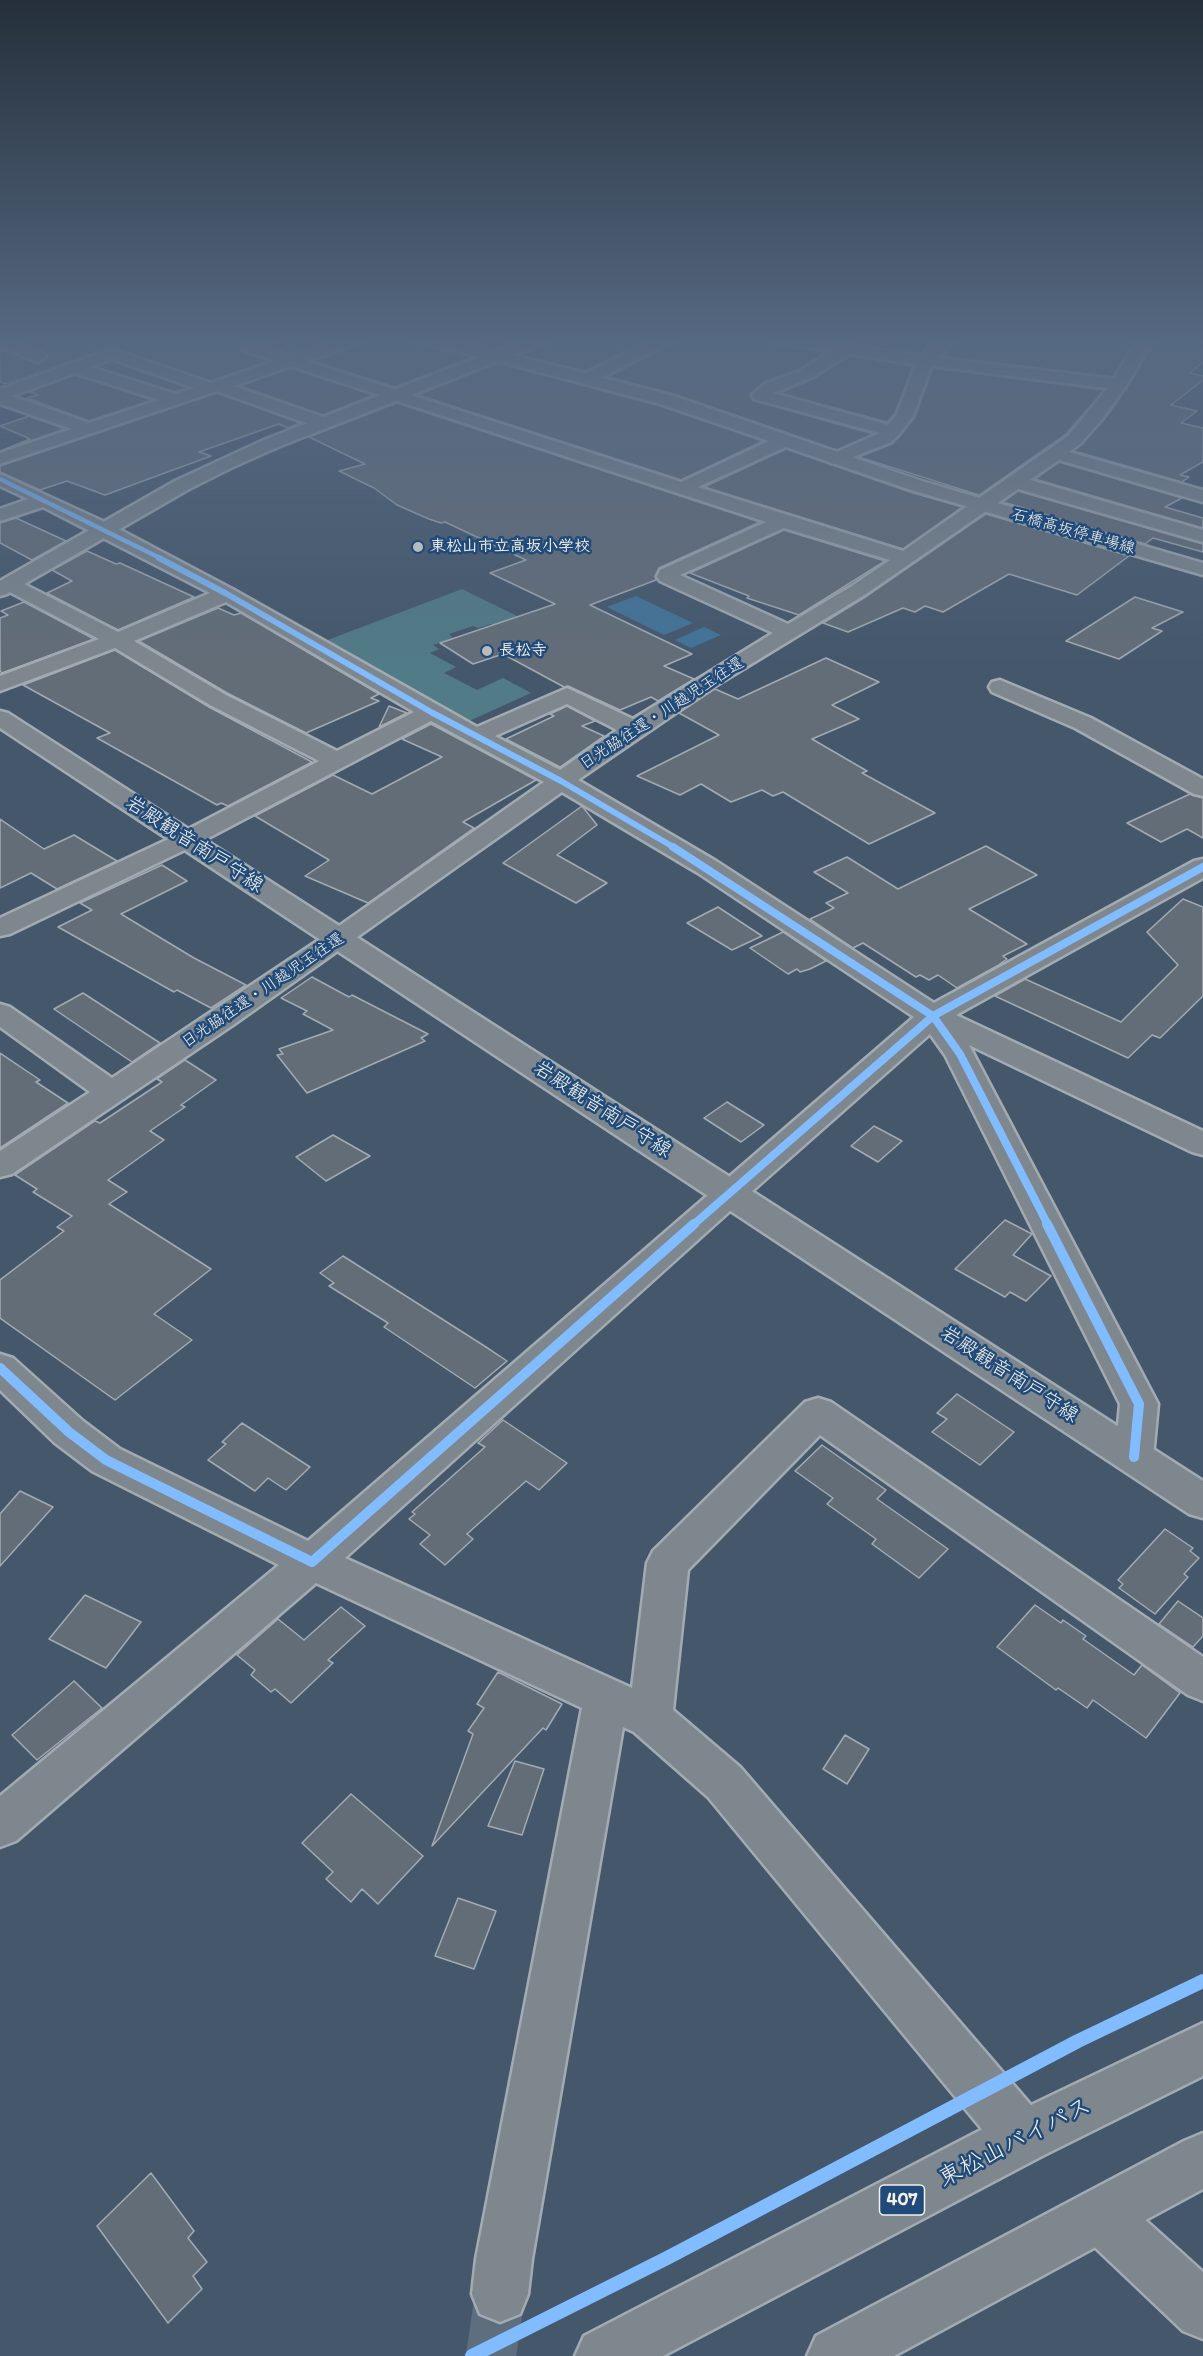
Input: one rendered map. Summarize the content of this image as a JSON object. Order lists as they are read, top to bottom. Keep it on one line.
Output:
{"streets":{"main road":["石橋高坂停車場線","日光脇往還・川越児玉往還","岩殿観音南戸守線","東松山バイパス","407"]},"crossings":[["石橋高坂停車場線","日光脇往還・川越児玉往還"],["日光脇往還・川越児玉往還","岩殿観音南戸守線"]],"places":["東松山市立高坂小学校","長松寺"]}
